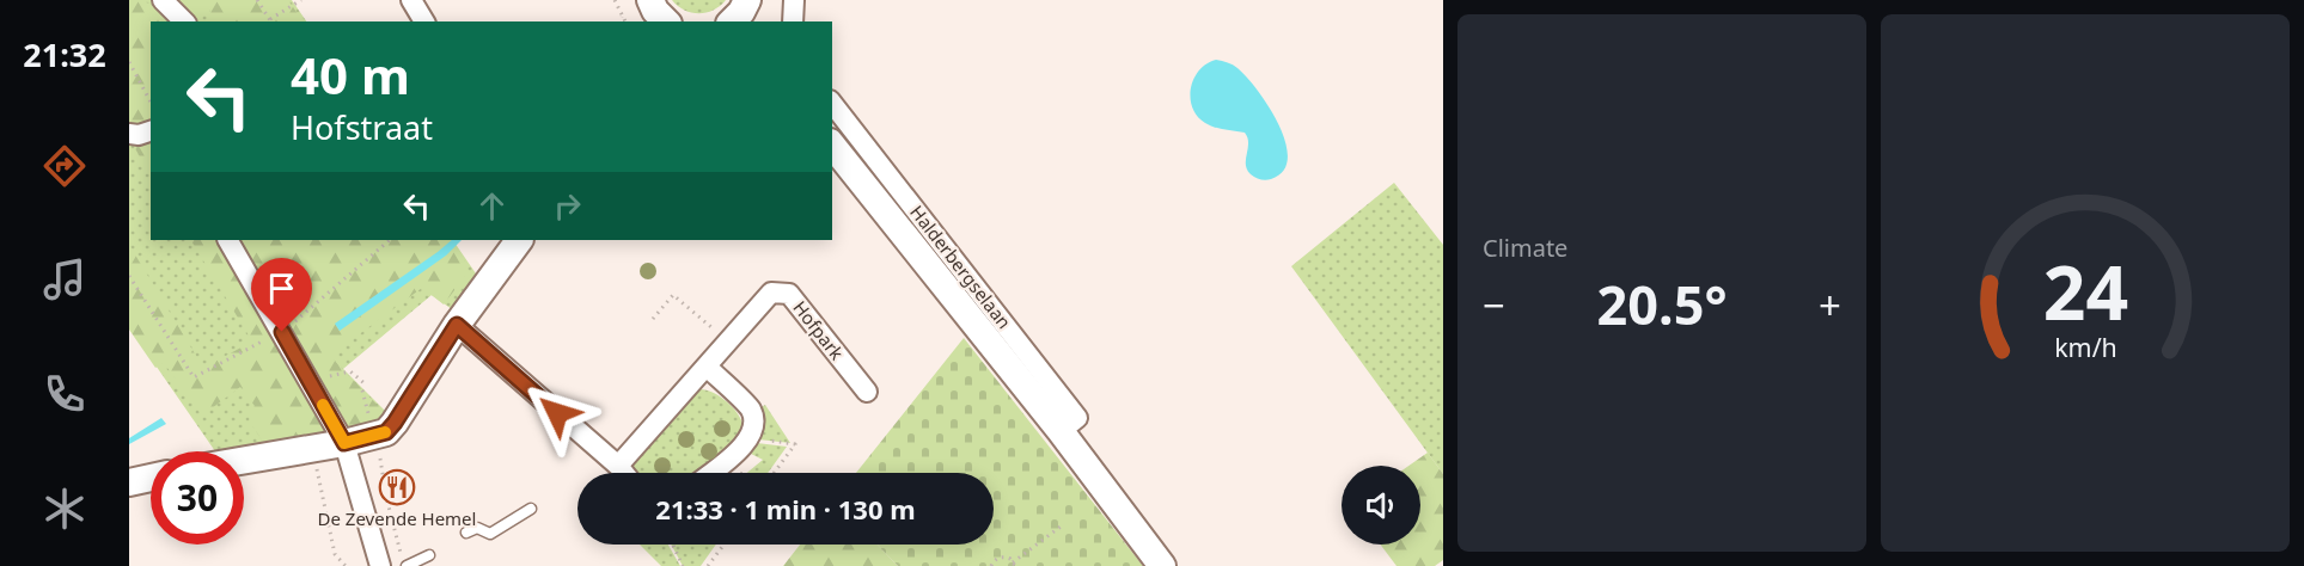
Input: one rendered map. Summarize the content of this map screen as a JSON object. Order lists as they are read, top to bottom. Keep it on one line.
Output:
{"streets":{"main road":["Halderbergselaan"],"street":["Hofpark"]},"places":{"restaurant":["De Zevende Hemel"]},"page":{"tabs":"21:32","tile":"Climate","turn":["40 m","Hofstraat"],"heat":["−","20.5°","+"],"limit":"30","trip":"21:33 · 1 min · 130 m","gauge":["24","km/h"]}}
